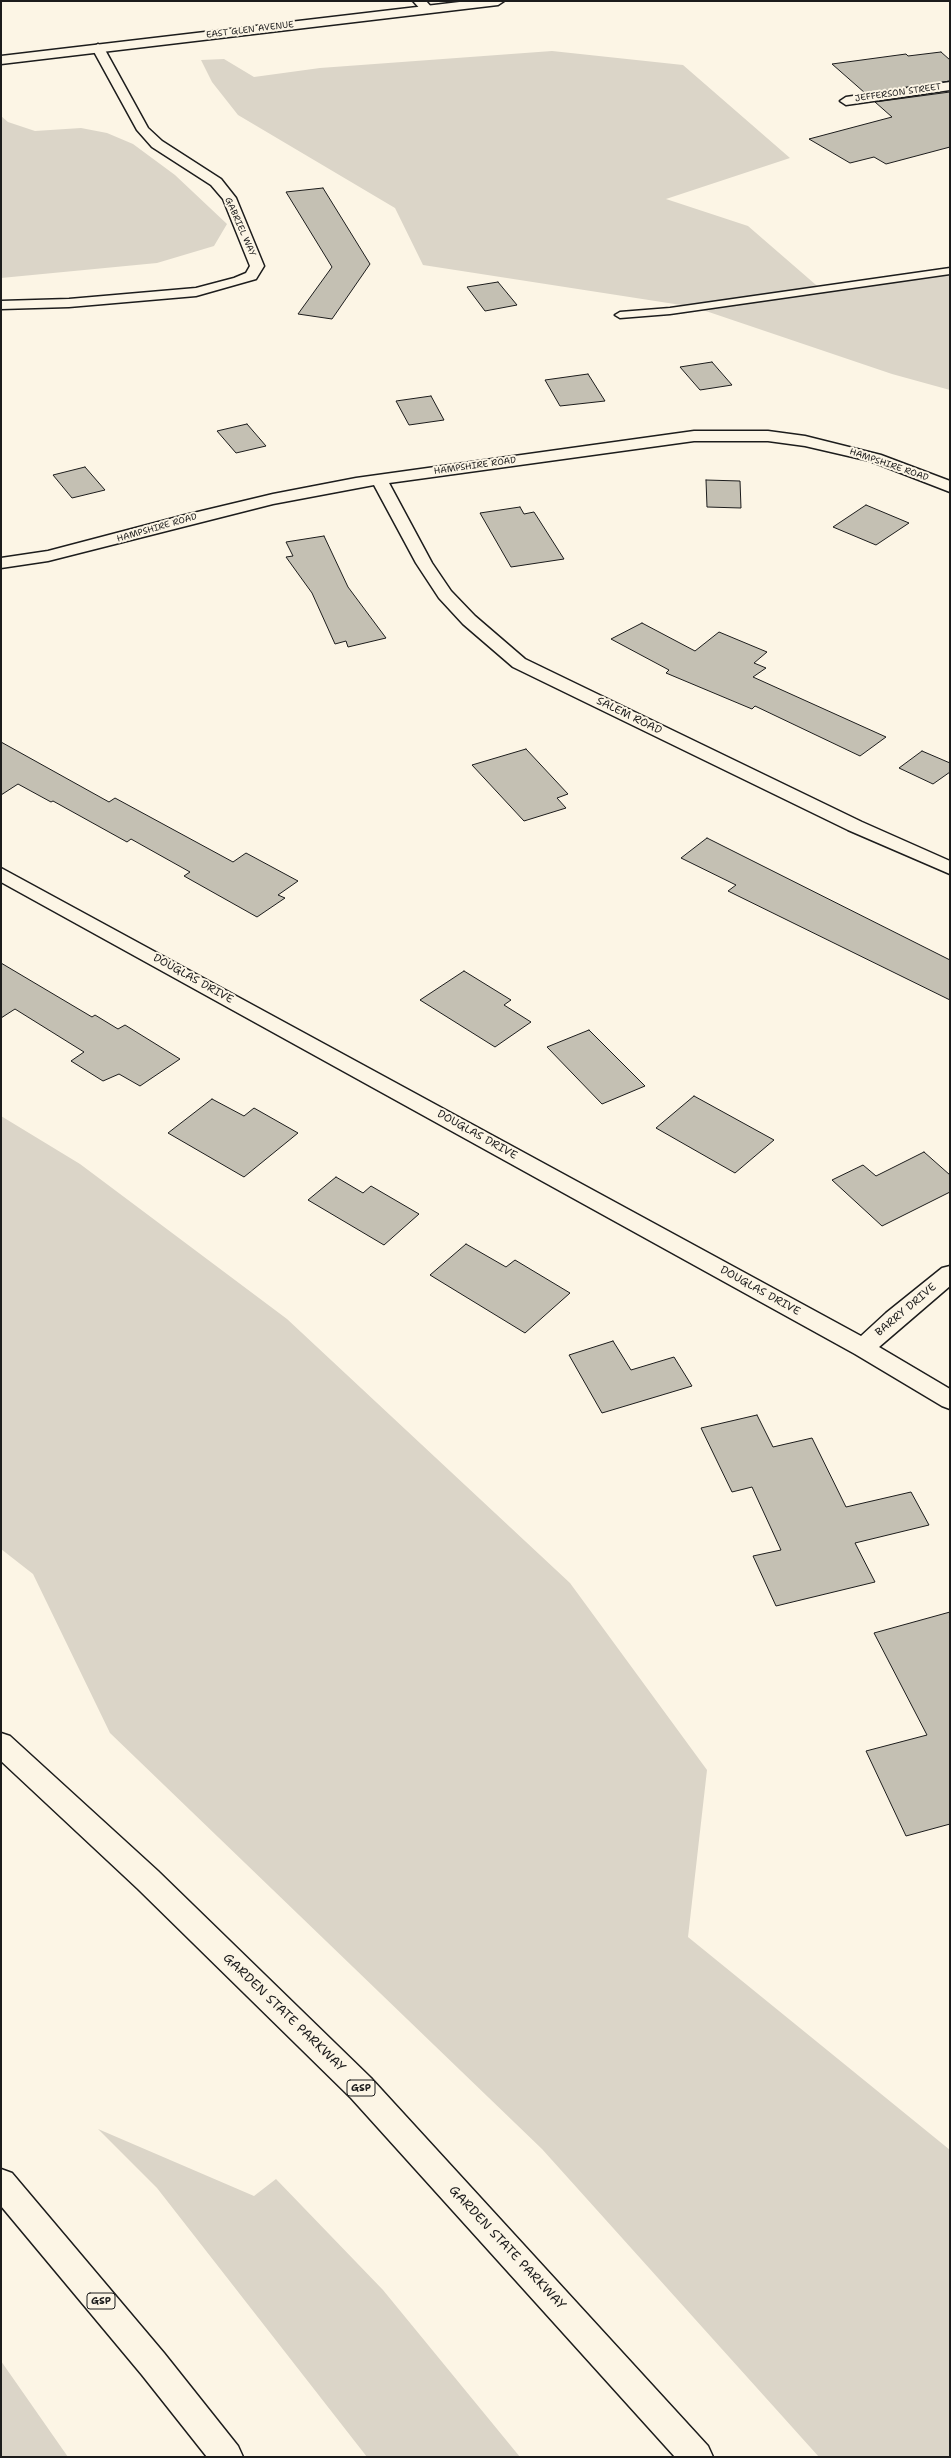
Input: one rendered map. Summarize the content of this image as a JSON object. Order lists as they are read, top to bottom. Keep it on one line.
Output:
{"streets":{"main road":["EAST GLEN AVENUE","JEFFERSON STREET","GABRIEL WAY","HAMPSHIRE ROAD","SALEM ROAD","DOUGLAS DRIVE","BARRY DRIVE","GARDEN STATE PARKWAY","GSP"]},"crossings":[["EAST GLEN AVENUE","GABRIEL WAY"],["HAMPSHIRE ROAD","SALEM ROAD"],["DOUGLAS DRIVE","BARRY DRIVE"]]}
